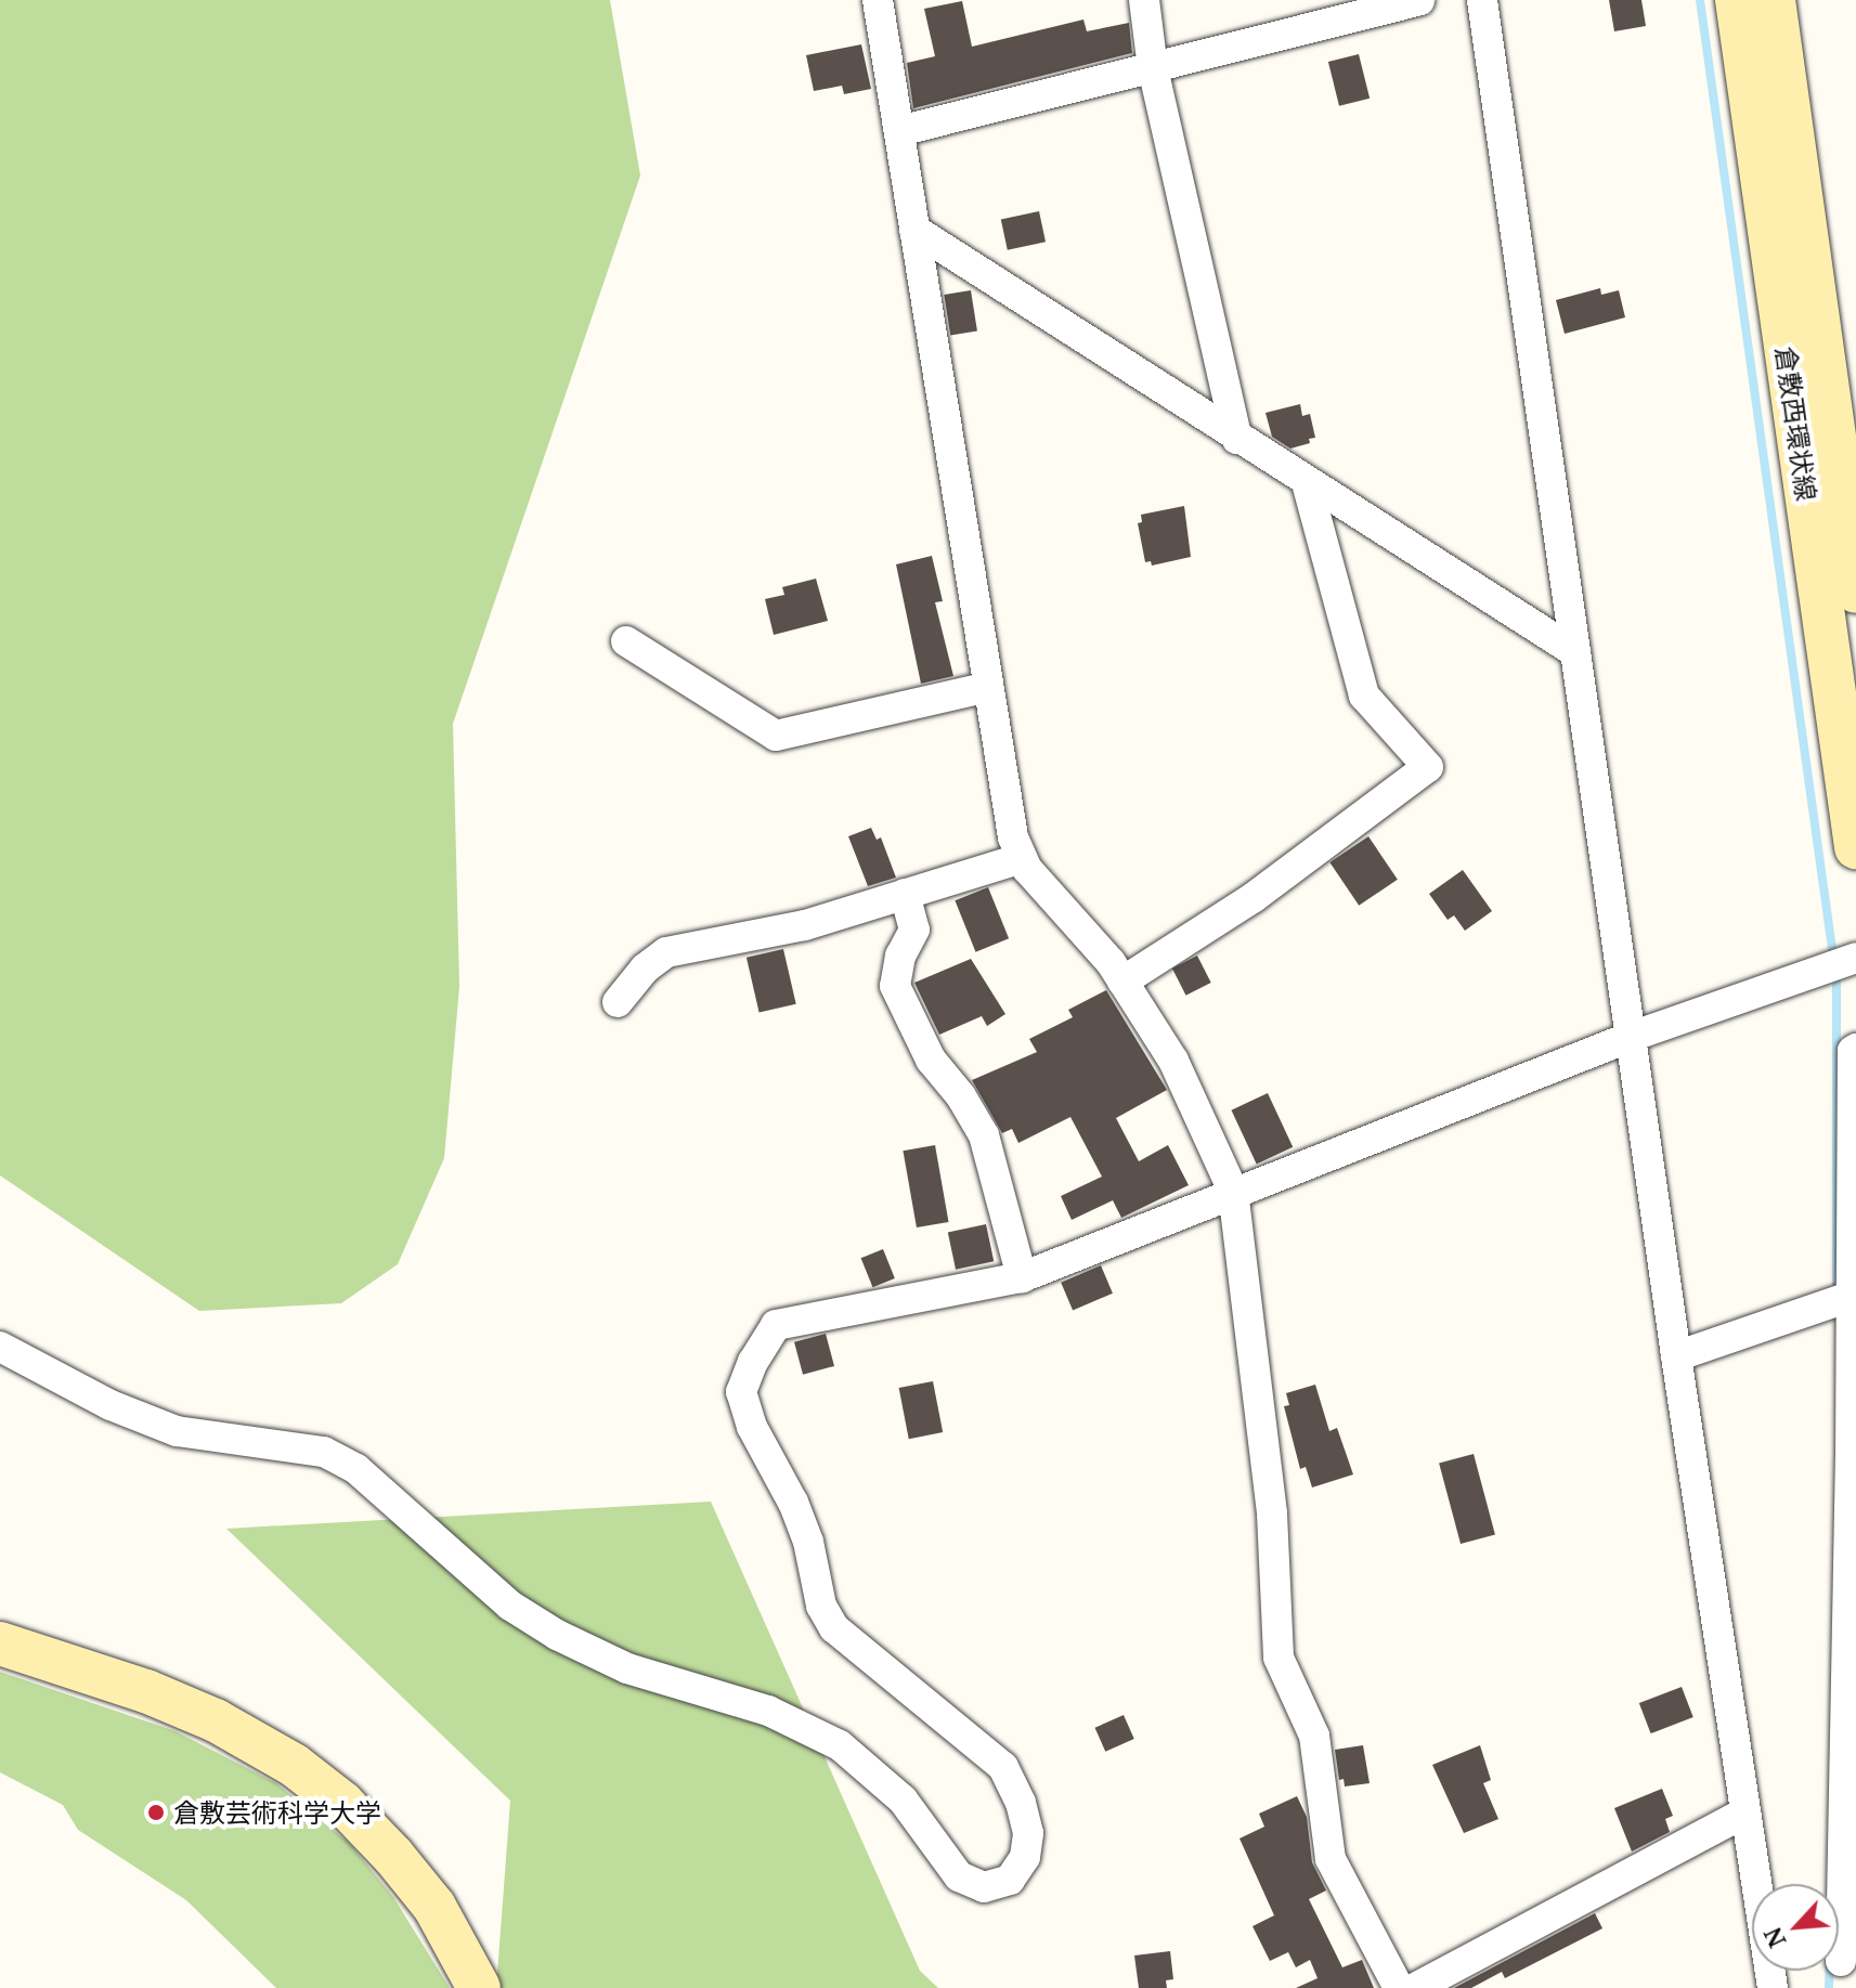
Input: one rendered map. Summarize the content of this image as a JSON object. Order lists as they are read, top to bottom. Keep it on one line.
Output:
{"streets":{"main road":["倉敷西環状線"]},"places":["倉敷芸術科学大学"],"north":"bottom left"}
